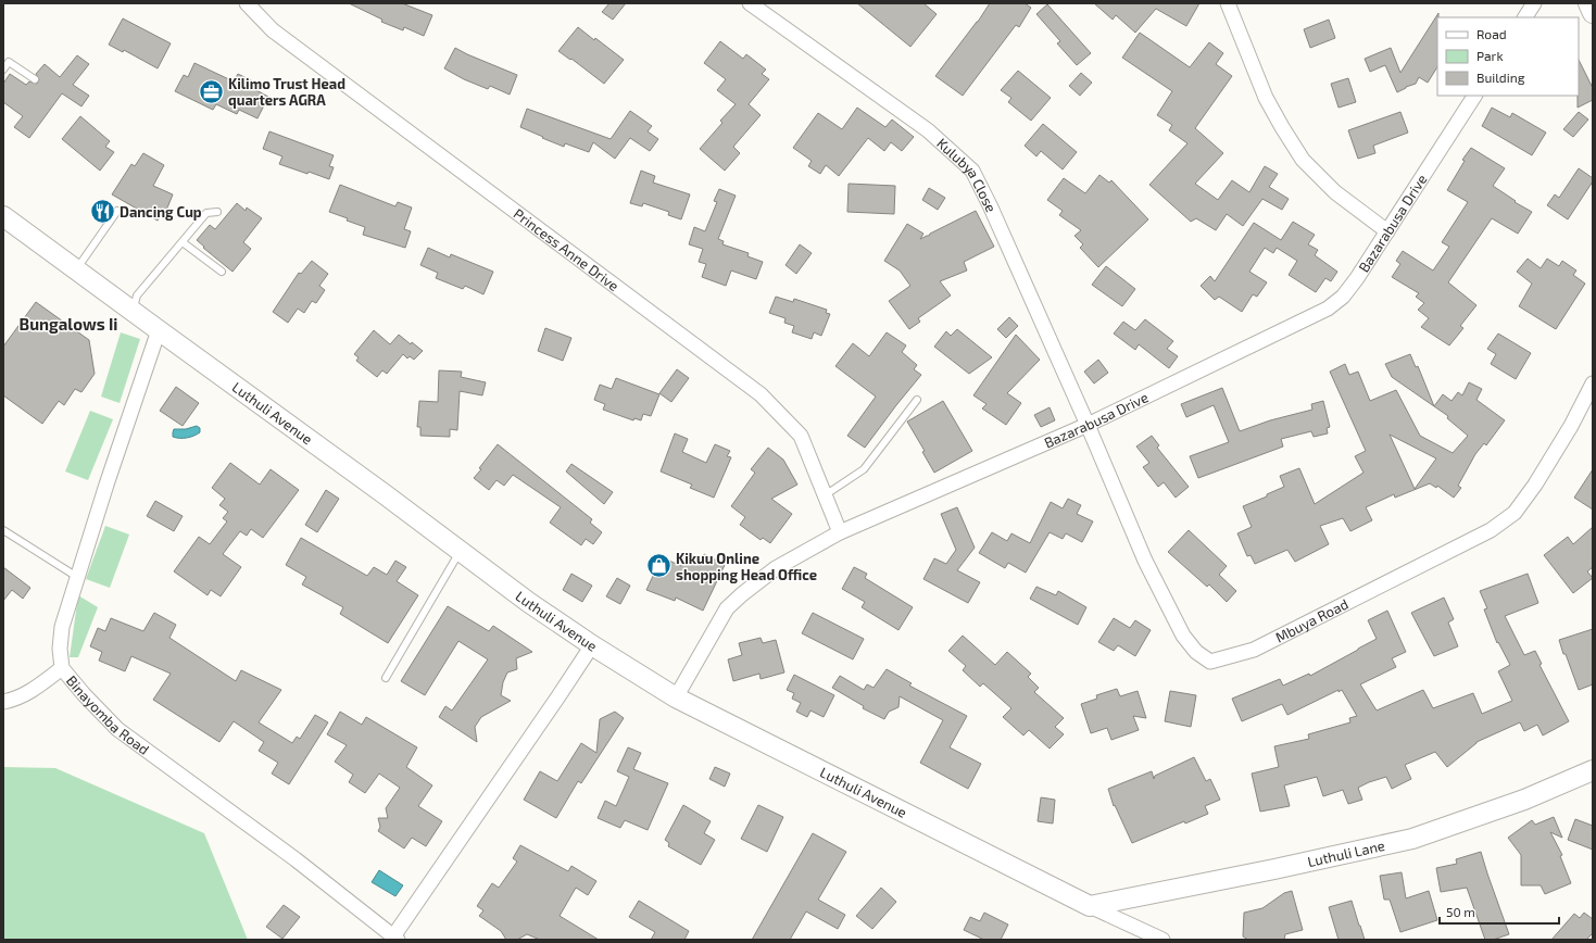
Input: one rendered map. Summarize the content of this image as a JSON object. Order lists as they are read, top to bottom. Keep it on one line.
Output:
{"streets":{"street":["Kulubya Close","Bazarabusa Drive","Princess Anne Drive","Luthuli Avenue","Mbuya Road","Binayomba Road","Luthuli Lane"]},"crossings":[["Kulubya Close","Bazarabusa Drive"],["Kulubya Close","Mbuya Road"],["Bazarabusa Drive","Princess Anne Drive"],["Bazarabusa Drive","Luthuli Avenue"],["Bazarabusa Drive","Mbuya Road"],["Luthuli Avenue","Binayomba Road"],["Luthuli Avenue","Luthuli Lane"]],"districts":["Bungalows Ii"],"places":{"office":["Kilimo Trust Head quarters AGRA"],"restaurant":["Dancing Cup"],"shop":["Kikuu Online shopping Head Office"]},"legend":["Road","Park","Building"],"scale_bar":"50 m"}
